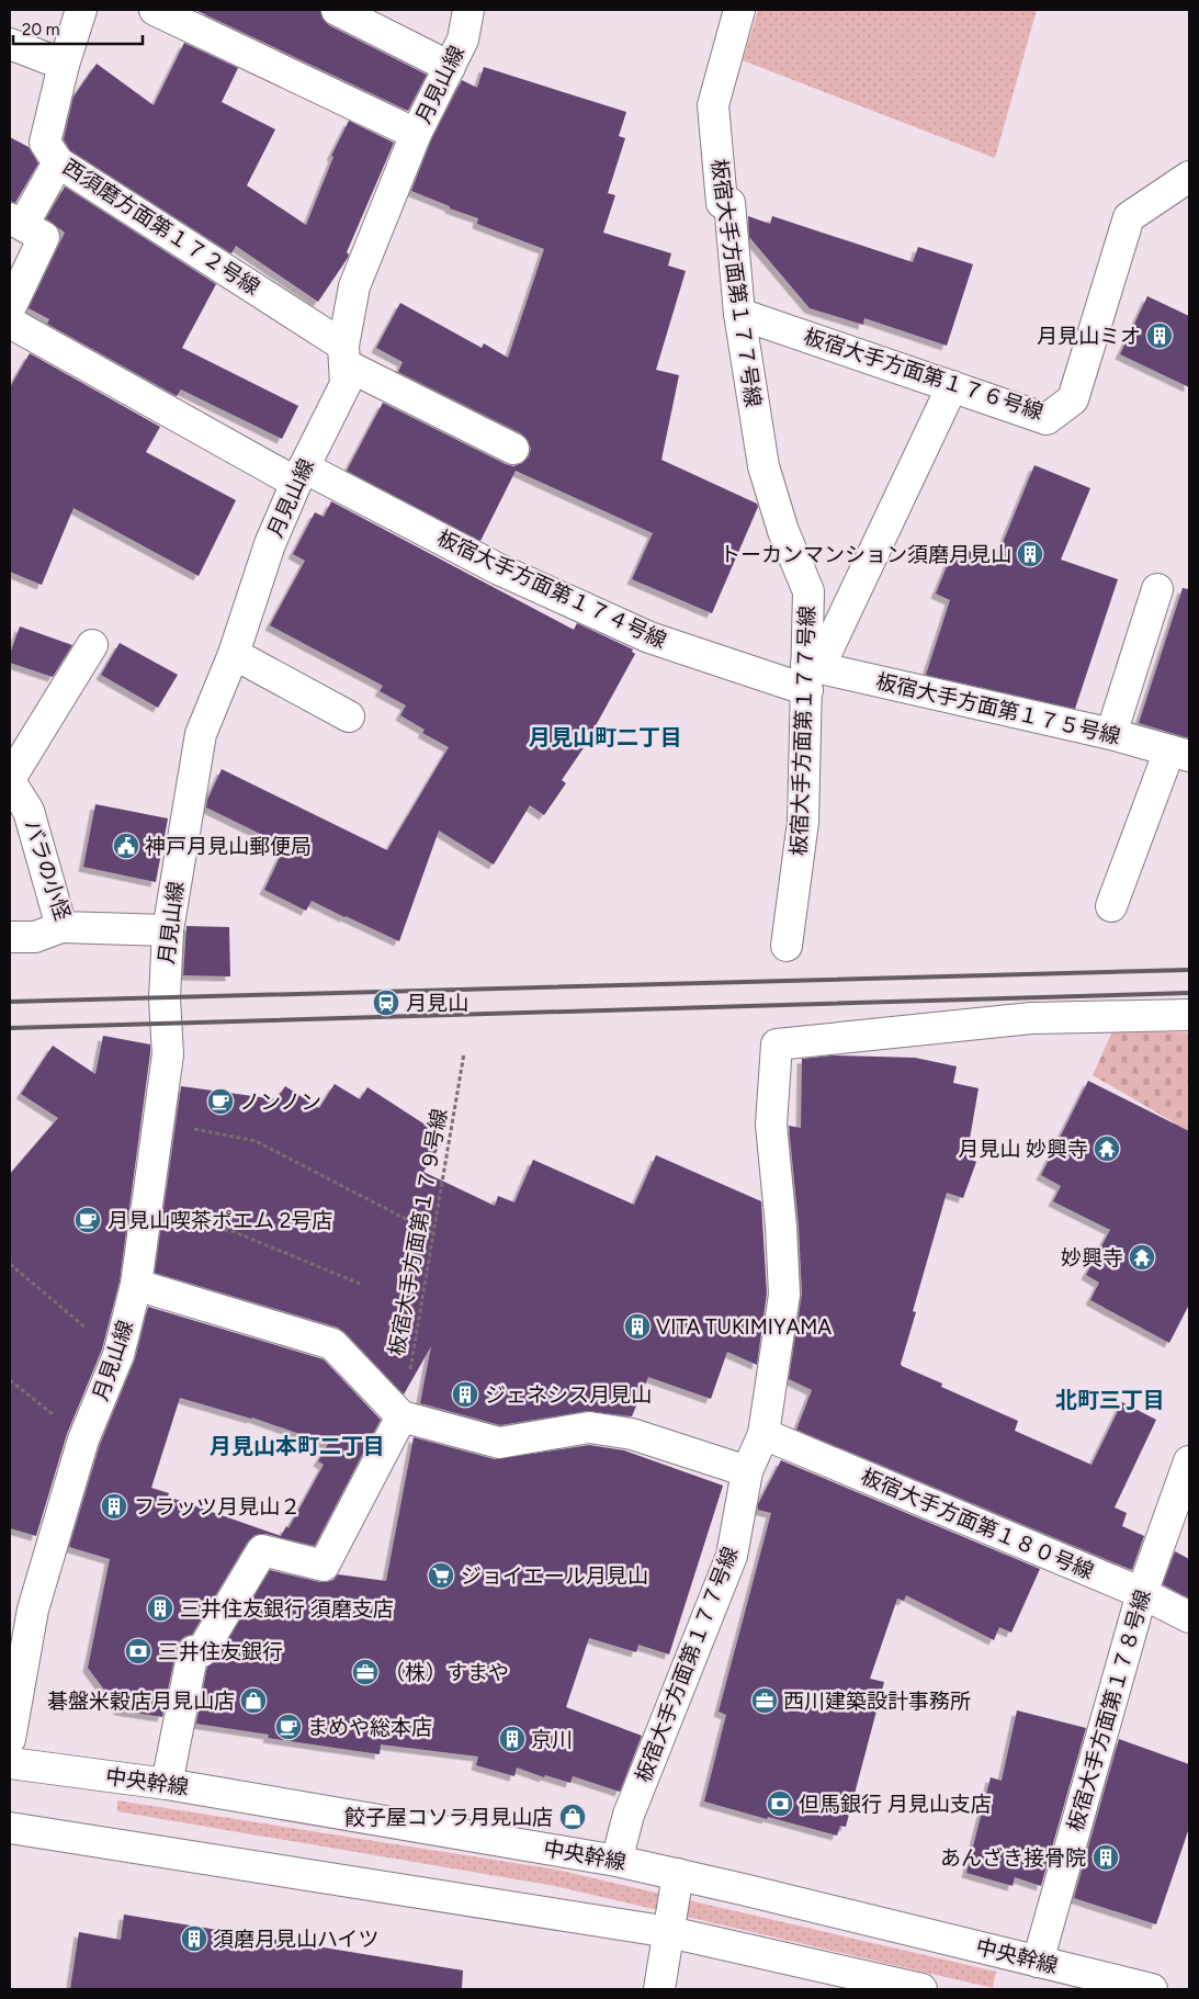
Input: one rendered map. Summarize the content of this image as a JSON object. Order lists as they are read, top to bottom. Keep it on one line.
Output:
{"streets":{"street":["月見山線","西須磨方面第１７２号線","板宿大手方面第１７７号線","板宿大手方面第１７６号線","板宿大手方面第１７４号線","板宿大手方面第１７５号線","バラの小怪","板宿大手方面第１８０号線","板宿大手方面第１７８号線","中央幹線"],"path":["板宿大手方面第１７９号線"]},"crossings":[["月見山線","西須磨方面第１７２号線"],["月見山線","板宿大手方面第１７４号線"],["月見山線","バラの小怪"],["板宿大手方面第１７７号線","板宿大手方面第１７６号線"],["板宿大手方面第１７７号線","板宿大手方面第１７４号線"],["板宿大手方面第１７７号線","板宿大手方面第１７５号線"],["板宿大手方面第１７７号線","板宿大手方面第１８０号線"],["板宿大手方面第１７７号線","中央幹線"],["板宿大手方面第１７４号線","板宿大手方面第１７５号線"],["板宿大手方面第１８０号線","板宿大手方面第１７８号線"],["板宿大手方面第１７８号線","中央幹線"]],"districts":["月見山町二丁目","北町三丁目","月見山本町二丁目"],"places":{"building":["月見山ミオ","トーカンマンション須磨月見山","VITA TUKIMIYAMA","ジェネシス月見山","フラッツ月見山２","三井住友銀行 須磨支店","京川","あんざき接骨院","須磨月見山ハイツ"],"public building":["神戸月見山郵便局"],"station":["月見山"],"cafe":["ノンノン","月見山喫茶ポエム 2号店","まめや総本店"],"temple":["月見山 妙興寺","妙興寺"],"supermarket":["ジョイエール月見山"],"bank":["三井住友銀行","但馬銀行 月見山支店"],"office":["（株）すまや","西川建築設計事務所"],"shop":["碁盤米穀店月見山店","餃子屋コソラ月見山店"]},"scale_bar":"20 m"}
